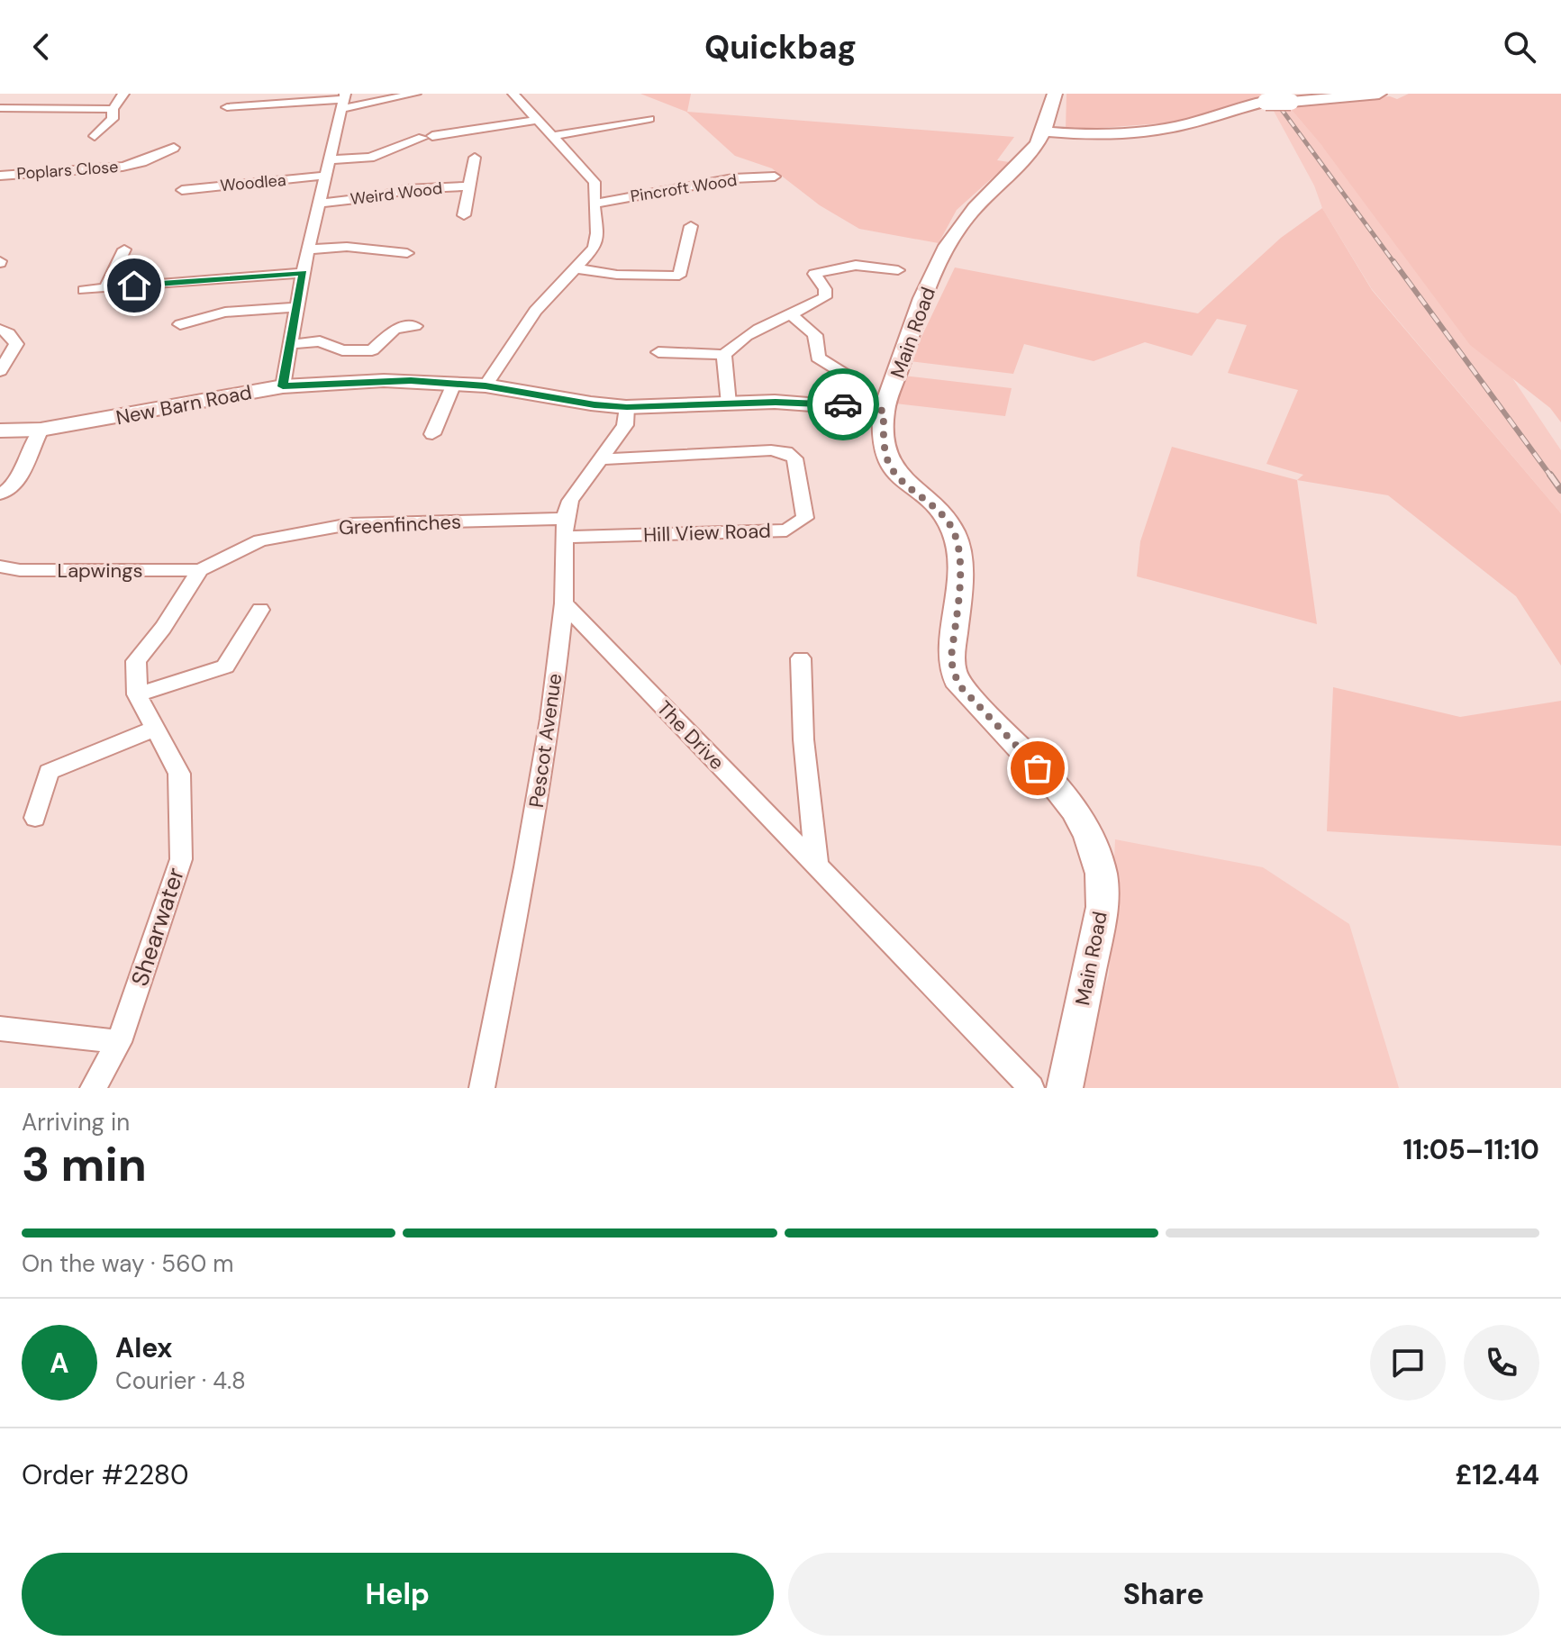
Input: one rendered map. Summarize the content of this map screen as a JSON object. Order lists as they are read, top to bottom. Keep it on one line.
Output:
{"streets":{"main road":["Main Road","New Barn Road"],"street":["Poplars Close","Woodlea","Pincroft Wood","Weird Wood","Greenfinches","Hill View Road","Lapwings","The Drive","Pescot Avenue","Shearwater"]},"crossings":[["Main Road","New Barn Road"],["Greenfinches","Lapwings"],["Greenfinches","Pescot Avenue"],["Greenfinches","Shearwater"],["Hill View Road","Pescot Avenue"],["Lapwings","Shearwater"],["The Drive","Pescot Avenue"]],"page":{"header":"Quickbag","heading":["3 min","Arriving in","11:05–11:10"],"panel":["Alex","Courier · 4.8","Order #2280","£12.44"],"bar":"On the way · 560 m","round":"A","buttons":["Help","Share"]}}
